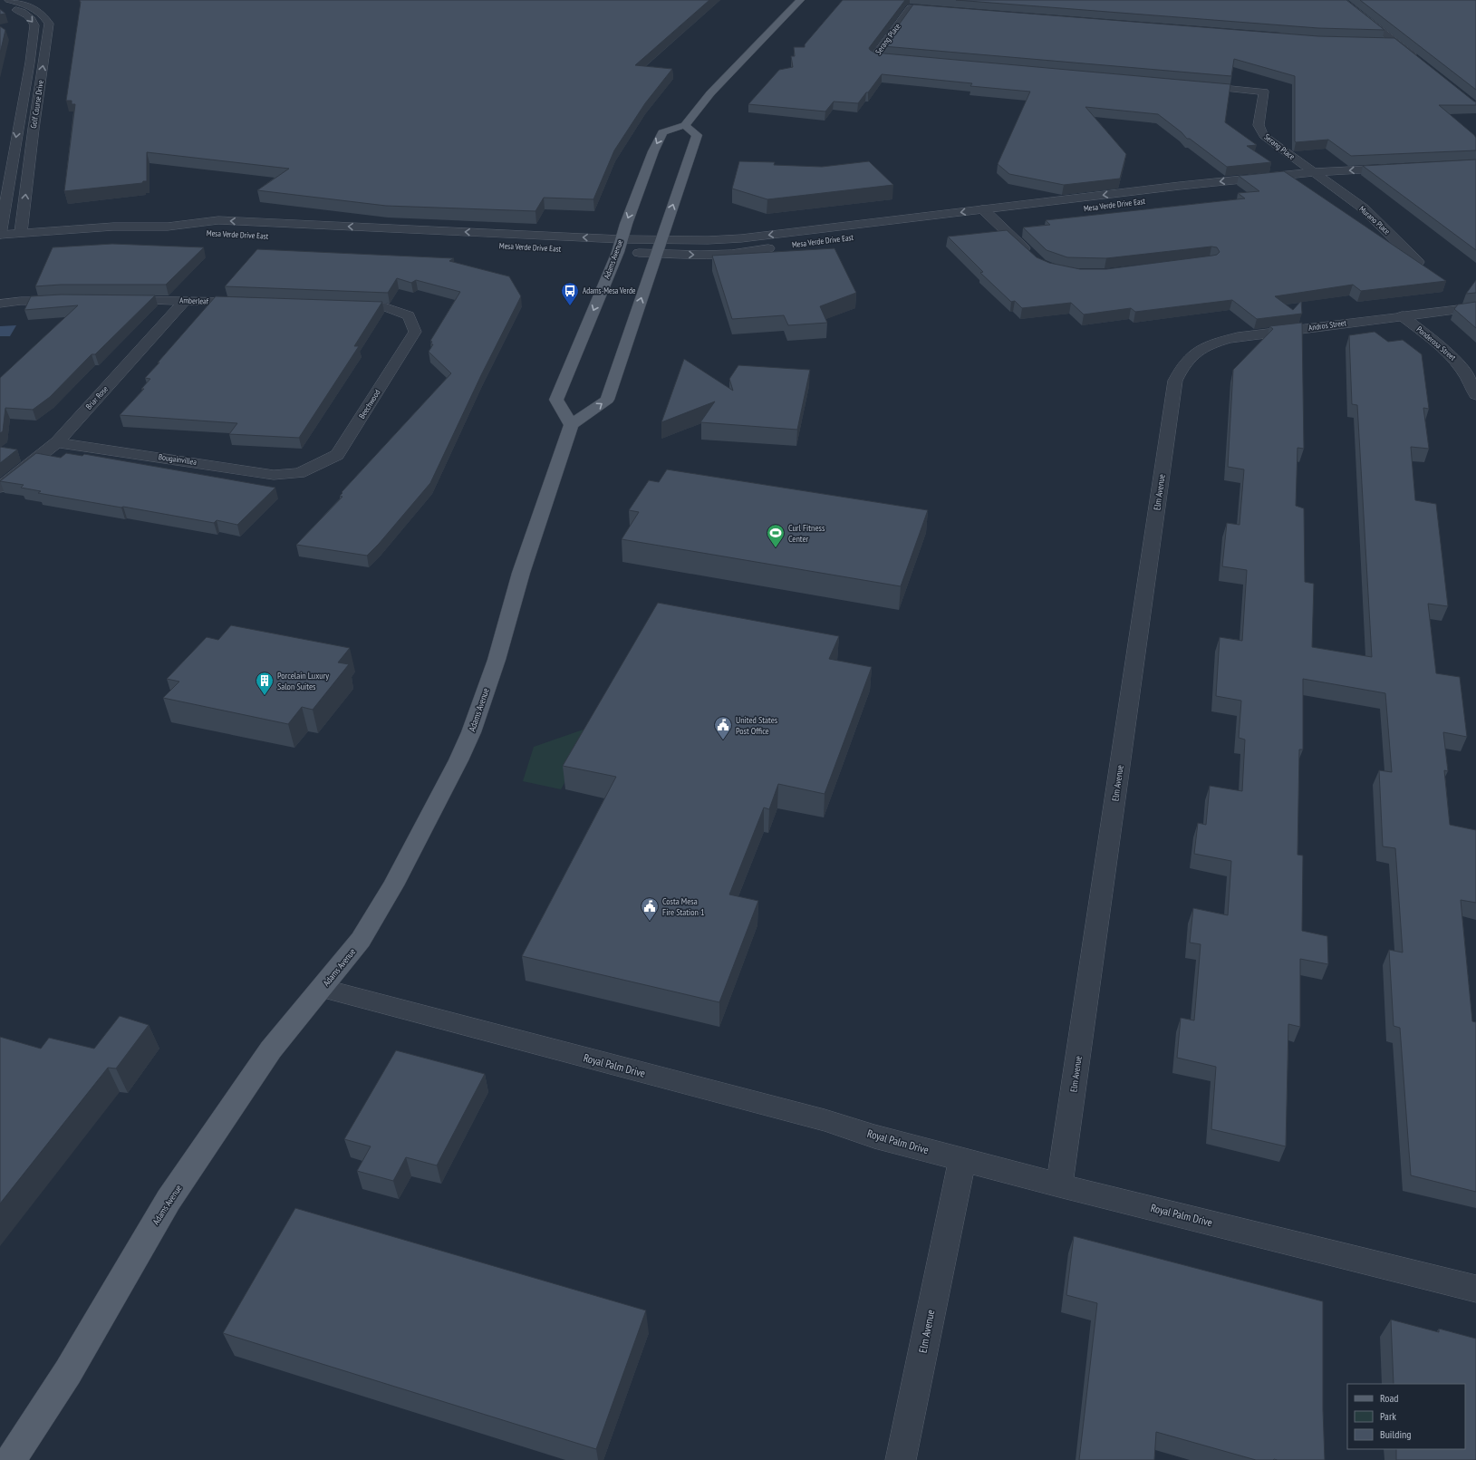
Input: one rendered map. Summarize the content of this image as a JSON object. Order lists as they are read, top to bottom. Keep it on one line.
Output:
{"streets":{"main road":["Adams Avenue"],"street":["Serang Place","Golf Course Drive","Mesa Verde Drive East","Murano Place","Amberleaf","Andros Street","Ponderosa Street","Briar Rose","Beechwood","Bougainvillea","Elm Avenue","Royal Palm Drive"]},"crossings":[["Serang Place","Mesa Verde Drive East"],["Serang Place","Murano Place"],["Golf Course Drive","Mesa Verde Drive East"],["Mesa Verde Drive East","Murano Place"],["Mesa Verde Drive East","Adams Avenue"],["Adams Avenue","Royal Palm Drive"],["Amberleaf","Briar Rose"],["Andros Street","Ponderosa Street"],["Andros Street","Elm Avenue"],["Briar Rose","Bougainvillea"],["Beechwood","Bougainvillea"],["Elm Avenue","Royal Palm Drive"]],"places":{"bus stop":["Adams-Mesa Verde"],"sports":["Curl Fitness Center"],"building":["Porcelain Luxury Salon Suites"],"public building":["United States Post Office","Costa Mesa Fire Station 1"]},"legend":["Road","Park","Building"]}
